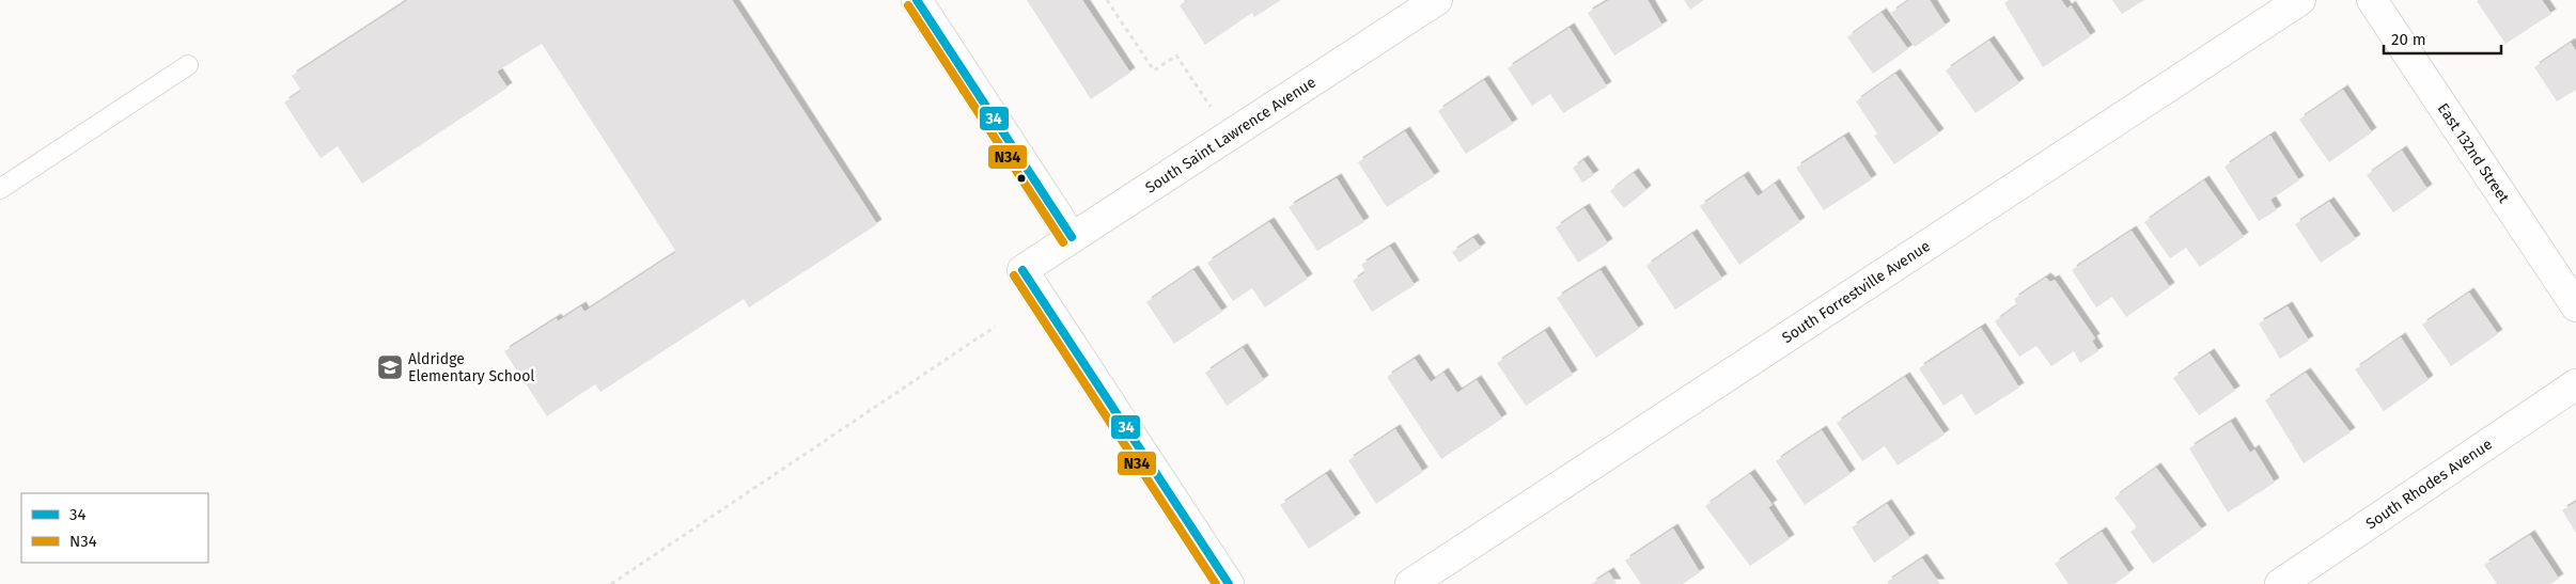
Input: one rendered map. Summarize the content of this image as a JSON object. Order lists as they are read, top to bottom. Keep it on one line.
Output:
{"streets":{"street":["South Saint Lawrence Avenue","East 132nd Street","South Forrestville Avenue","South Rhodes Avenue"]},"places":{"school or university":["Aldridge Elementary School"]},"lines":["transit line 34","transit line N34"],"legend":["34","N34"],"scale_bar":"20 m"}
